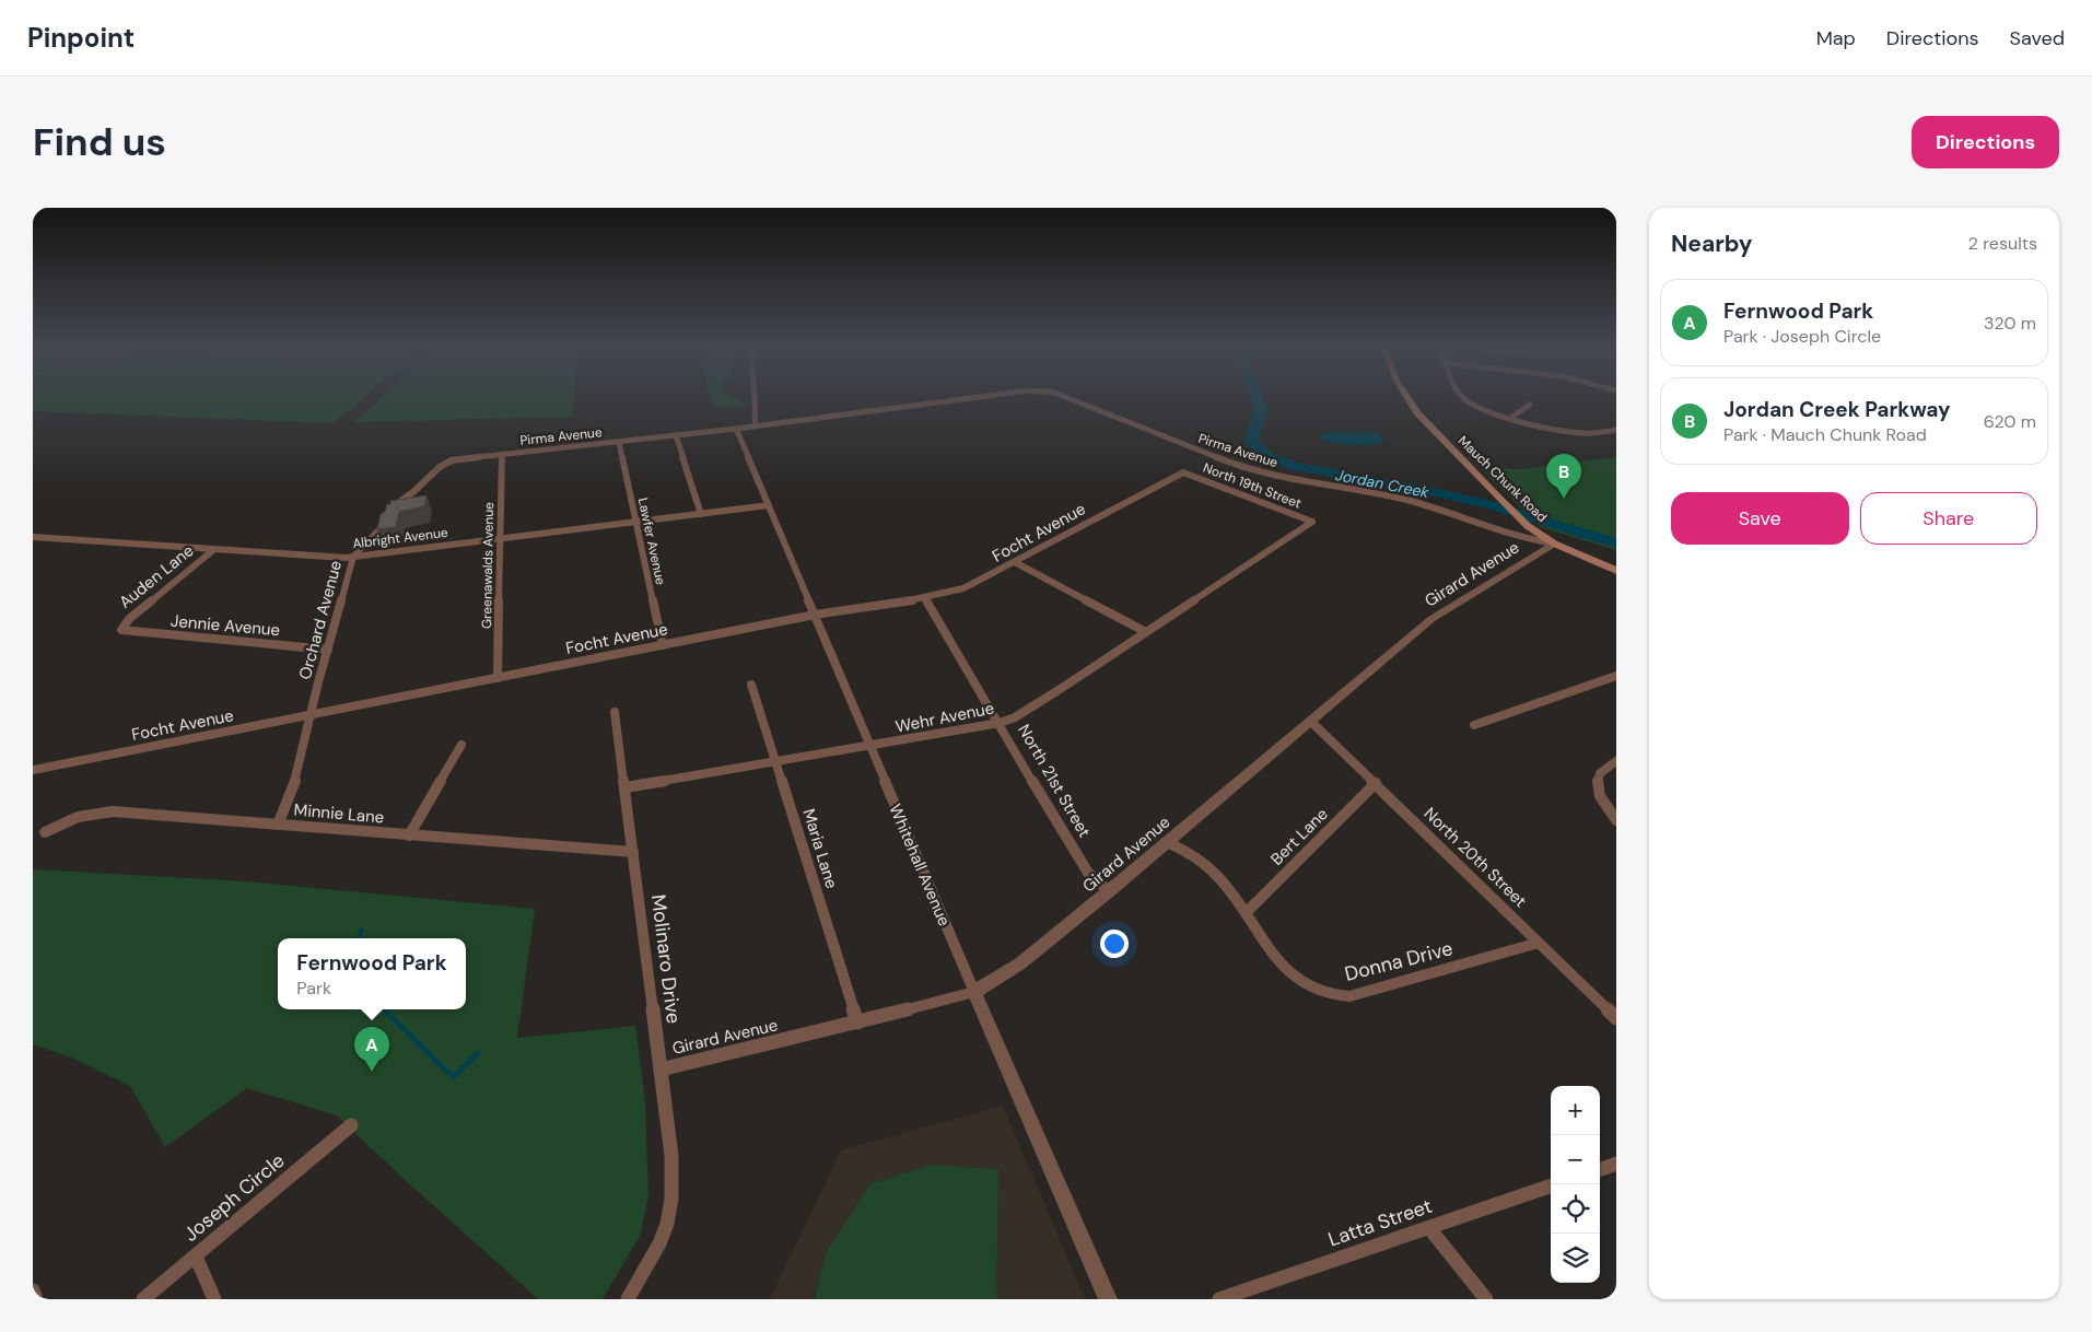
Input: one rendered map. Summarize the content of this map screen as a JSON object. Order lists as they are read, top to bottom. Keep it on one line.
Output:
{"streets":{"main road":["Mauch Chunk Road"],"street":["Pirma Avenue","North 19th Street","Focht Avenue","Albright Avenue","Lawfer Avenue","Greenawalds Avenue","Girard Avenue","Auden Lane","Orchard Avenue","Jennie Avenue","Wehr Avenue","North 21st Street","Minnie Lane","Bert Lane","Maria Lane","North 20th Street","Whitehall Avenue","Molinaro Drive","Donna Drive","Joseph Circle","Latta Street"]},"crossings":[["Pirma Avenue","Mauch Chunk Road"],["Pirma Avenue","Lawfer Avenue"],["Pirma Avenue","Greenawalds Avenue"],["Pirma Avenue","Girard Avenue"],["Pirma Avenue","Orchard Avenue"],["Pirma Avenue","Whitehall Avenue"],["Mauch Chunk Road","Girard Avenue"],["North 19th Street","Focht Avenue"],["North 19th Street","Wehr Avenue"],["Focht Avenue","Lawfer Avenue"],["Focht Avenue","Greenawalds Avenue"],["Focht Avenue","Orchard Avenue"],["Focht Avenue","North 21st Street"],["Focht Avenue","Whitehall Avenue"],["Albright Avenue","Lawfer Avenue"],["Albright Avenue","Greenawalds Avenue"],["Albright Avenue","Auden Lane"],["Albright Avenue","Orchard Avenue"],["Albright Avenue","Whitehall Avenue"],["Girard Avenue","North 21st Street"],["Girard Avenue","Maria Lane"],["Girard Avenue","North 20th Street"],["Girard Avenue","Whitehall Avenue"],["Girard Avenue","Molinaro Drive"],["Girard Avenue","Donna Drive"],["Auden Lane","Jennie Avenue"],["Orchard Avenue","Jennie Avenue"],["Orchard Avenue","Minnie Lane"],["Wehr Avenue","North 21st Street"],["Wehr Avenue","Maria Lane"],["Wehr Avenue","Whitehall Avenue"],["Wehr Avenue","Molinaro Drive"],["Minnie Lane","Molinaro Drive"],["Bert Lane","North 20th Street"],["Bert Lane","Donna Drive"],["North 20th Street","Donna Drive"]],"water":["Jordan Creek"],"page":{"header":"Pinpoint","nav":["Map","Directions","Saved"],"buttons":["Directions",["Save","Share"]],"title":"Find us","heading":["Nearby","2 results"],"list":[{"mark":"A","name":"Fernwood Park","note":"Park · Joseph Circle","value":"320 m"},{"mark":"B","name":"Jordan Creek Parkway","note":"Park · Mauch Chunk Road","value":"620 m"}],"pins":["B","A"],"popup":["Fernwood Park","Park"],"map_buttons":["+","−"]}}
